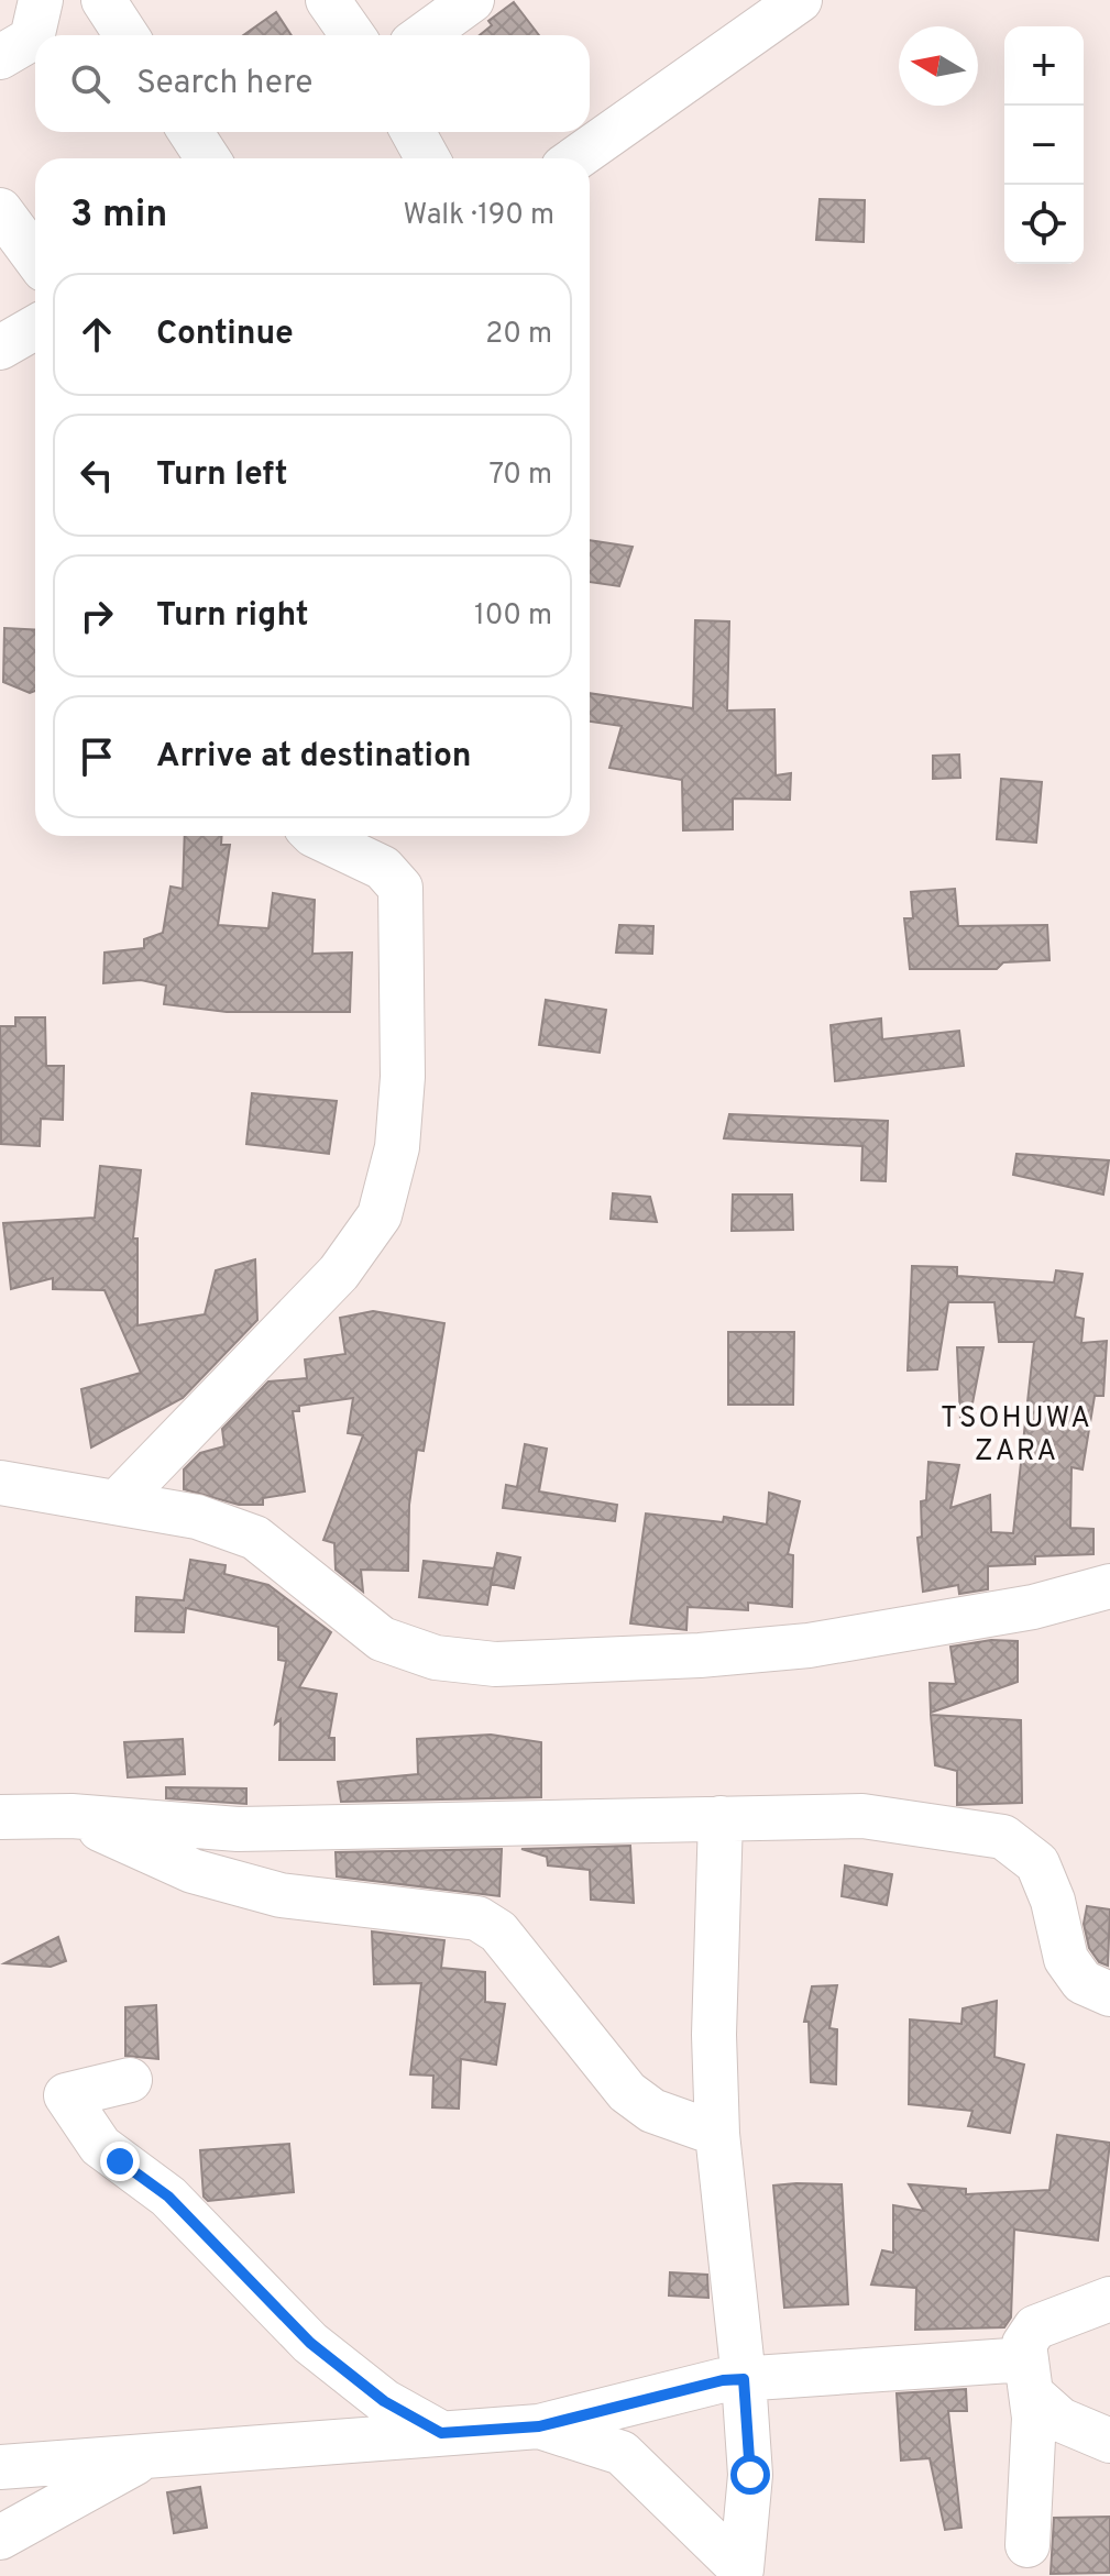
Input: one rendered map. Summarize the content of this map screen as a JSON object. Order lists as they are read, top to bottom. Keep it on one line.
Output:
{"districts":["TSOHUWA ZARA"],"north":"left","page":{"map_buttons":["+","−"],"search":"Search here","heading":["3 min","Walk · 190 m"],"list":[["Continue","20 m"],["Turn left","70 m"],["Turn right","100 m"],"Arrive at destination"]}}
